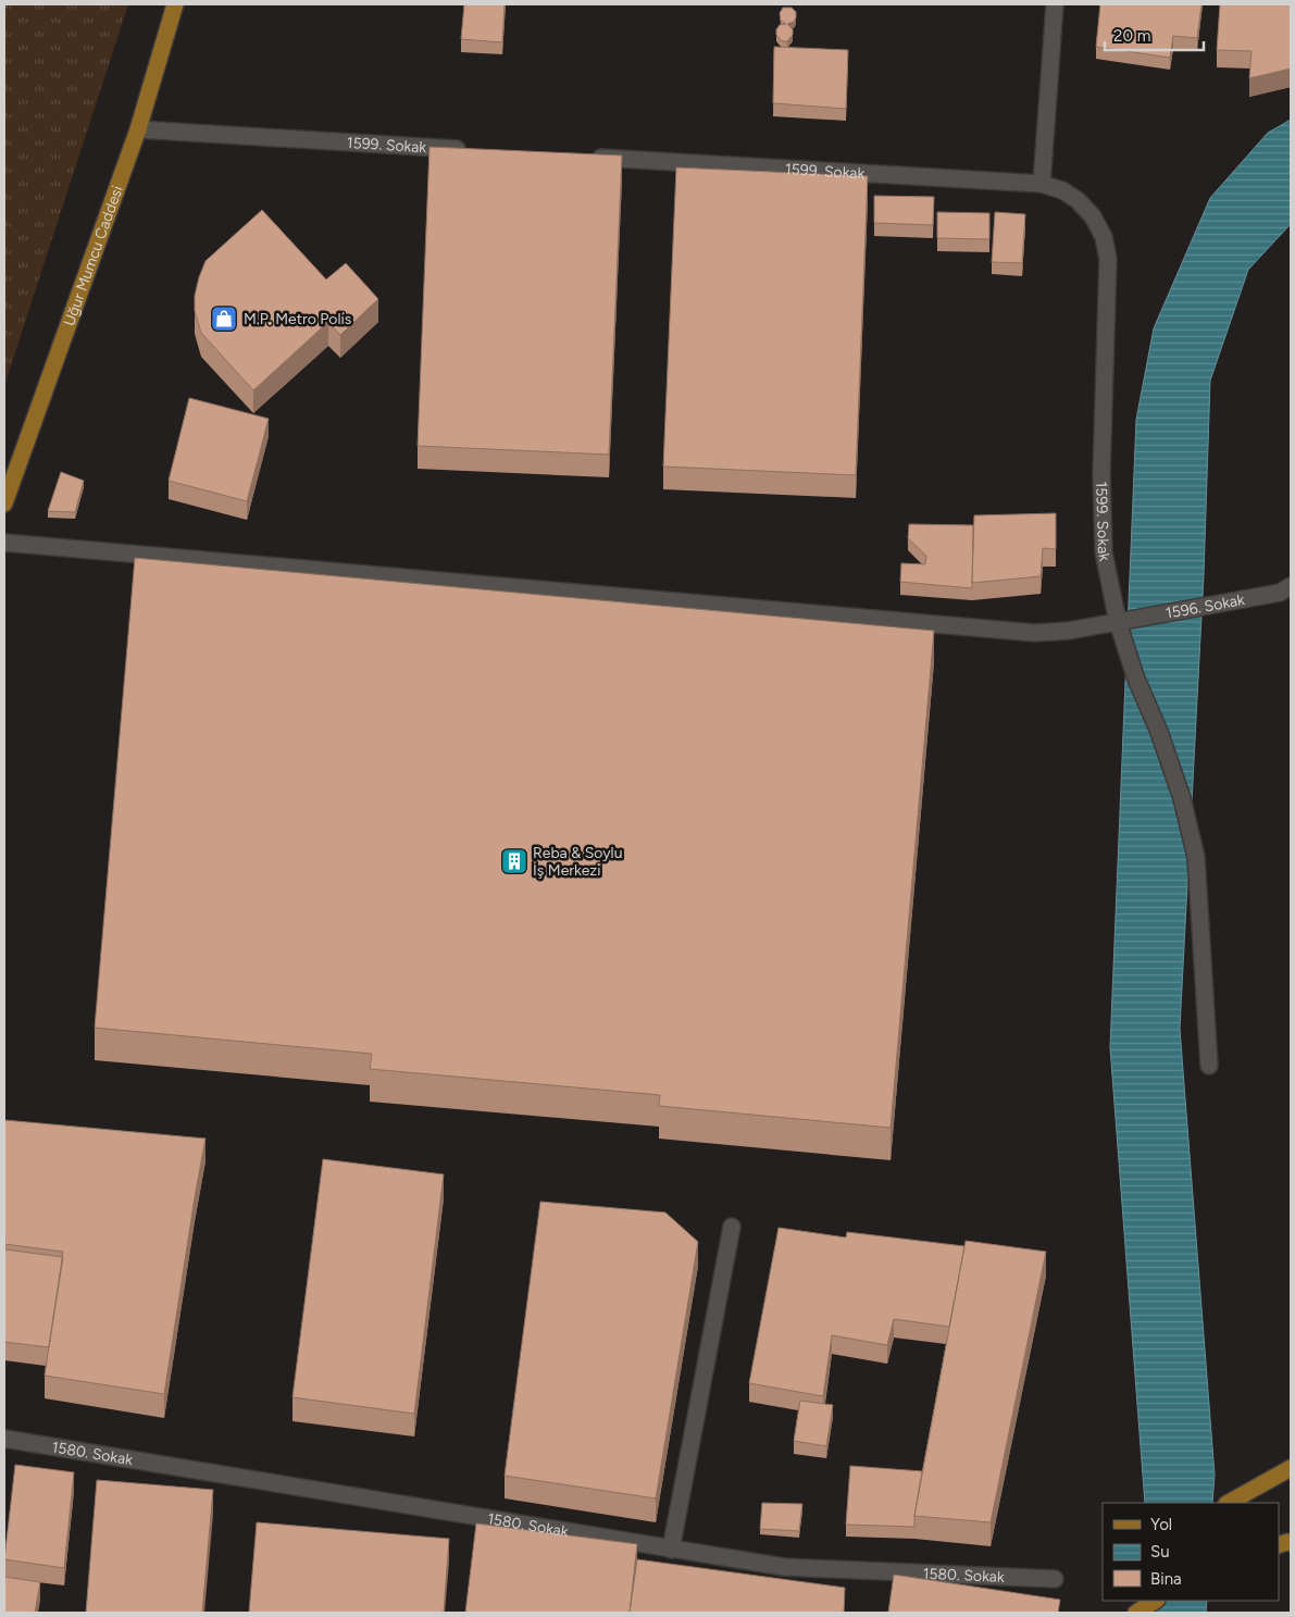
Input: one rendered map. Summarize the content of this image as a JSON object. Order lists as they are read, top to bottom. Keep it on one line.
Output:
{"streets":{"main road":["Uğur Mumcu Caddesi"],"street":["1599. Sokak","1596. Sokak","1580. Sokak"]},"crossings":[["1599. Sokak","Uğur Mumcu Caddesi"],["1599. Sokak","1596. Sokak"]],"places":{"shop":["M.P. Metro Polis"],"building":["Reba & Soylu İş Merkezi"]},"legend":["Yol","Su","Bina"],"scale_bar":"20 m"}
